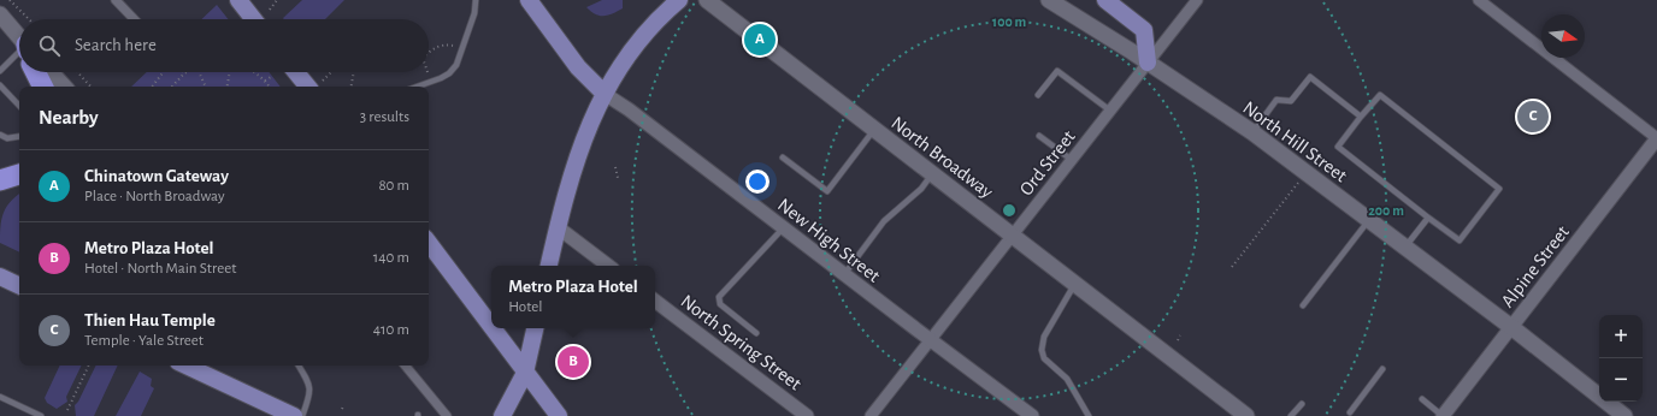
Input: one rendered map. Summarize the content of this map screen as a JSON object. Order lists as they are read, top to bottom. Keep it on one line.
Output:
{"streets":{"main road":["North Hill Street","North Broadway"],"street":["Ord Street","New High Street","Alpine Street","North Spring Street"]},"crossings":[["North Hill Street","Ord Street"],["North Hill Street","Alpine Street"],["North Broadway","Ord Street"],["Ord Street","New High Street"]],"north":"right","page":{"search":"Search here","pins":["A","C","B"],"heading":["Nearby","3 results"],"list":[{"mark":"A","name":"Chinatown Gateway","note":"Place · North Broadway","value":"80 m"},{"mark":"B","name":"Metro Plaza Hotel","note":"Hotel · North Main Street","value":"140 m"},{"mark":"C","name":"Thien Hau Temple","note":"Temple · Yale Street","value":"410 m"}],"popup":["Metro Plaza Hotel","Hotel"],"map_buttons":["+","−"]},"rings":["100 m","200 m"]}
